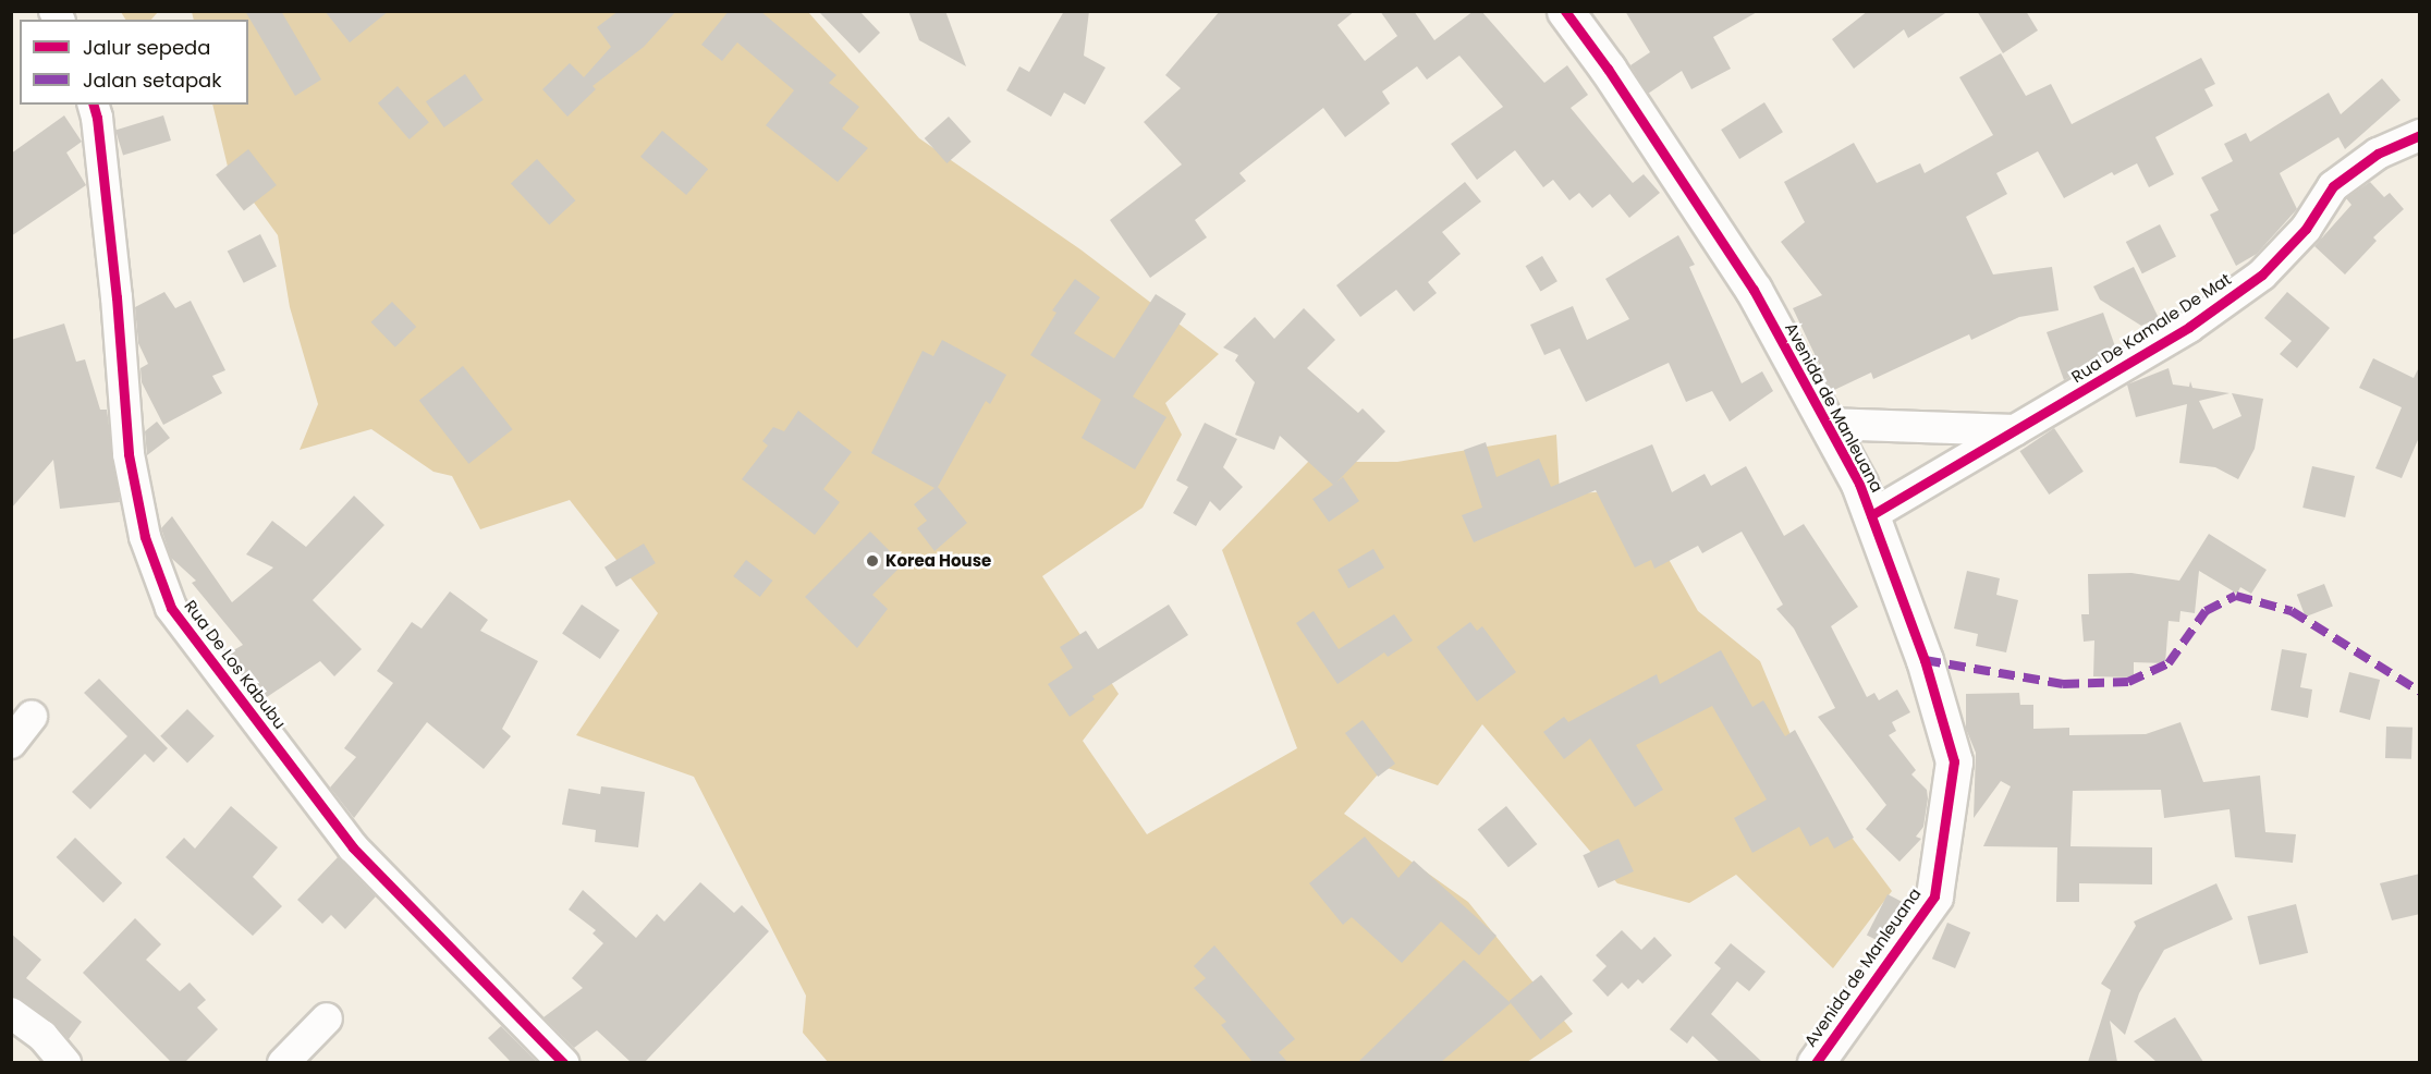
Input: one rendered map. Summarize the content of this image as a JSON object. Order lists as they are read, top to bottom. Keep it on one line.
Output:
{"streets":{"street":["Rua De Kamale De Mat","Avenida de Manleuana","Rua De Los Kabubu"]},"crossings":[["Rua De Kamale De Mat","Avenida de Manleuana"]],"places":["Korea House"],"legend":["Jalur sepeda","Jalan setapak"]}
